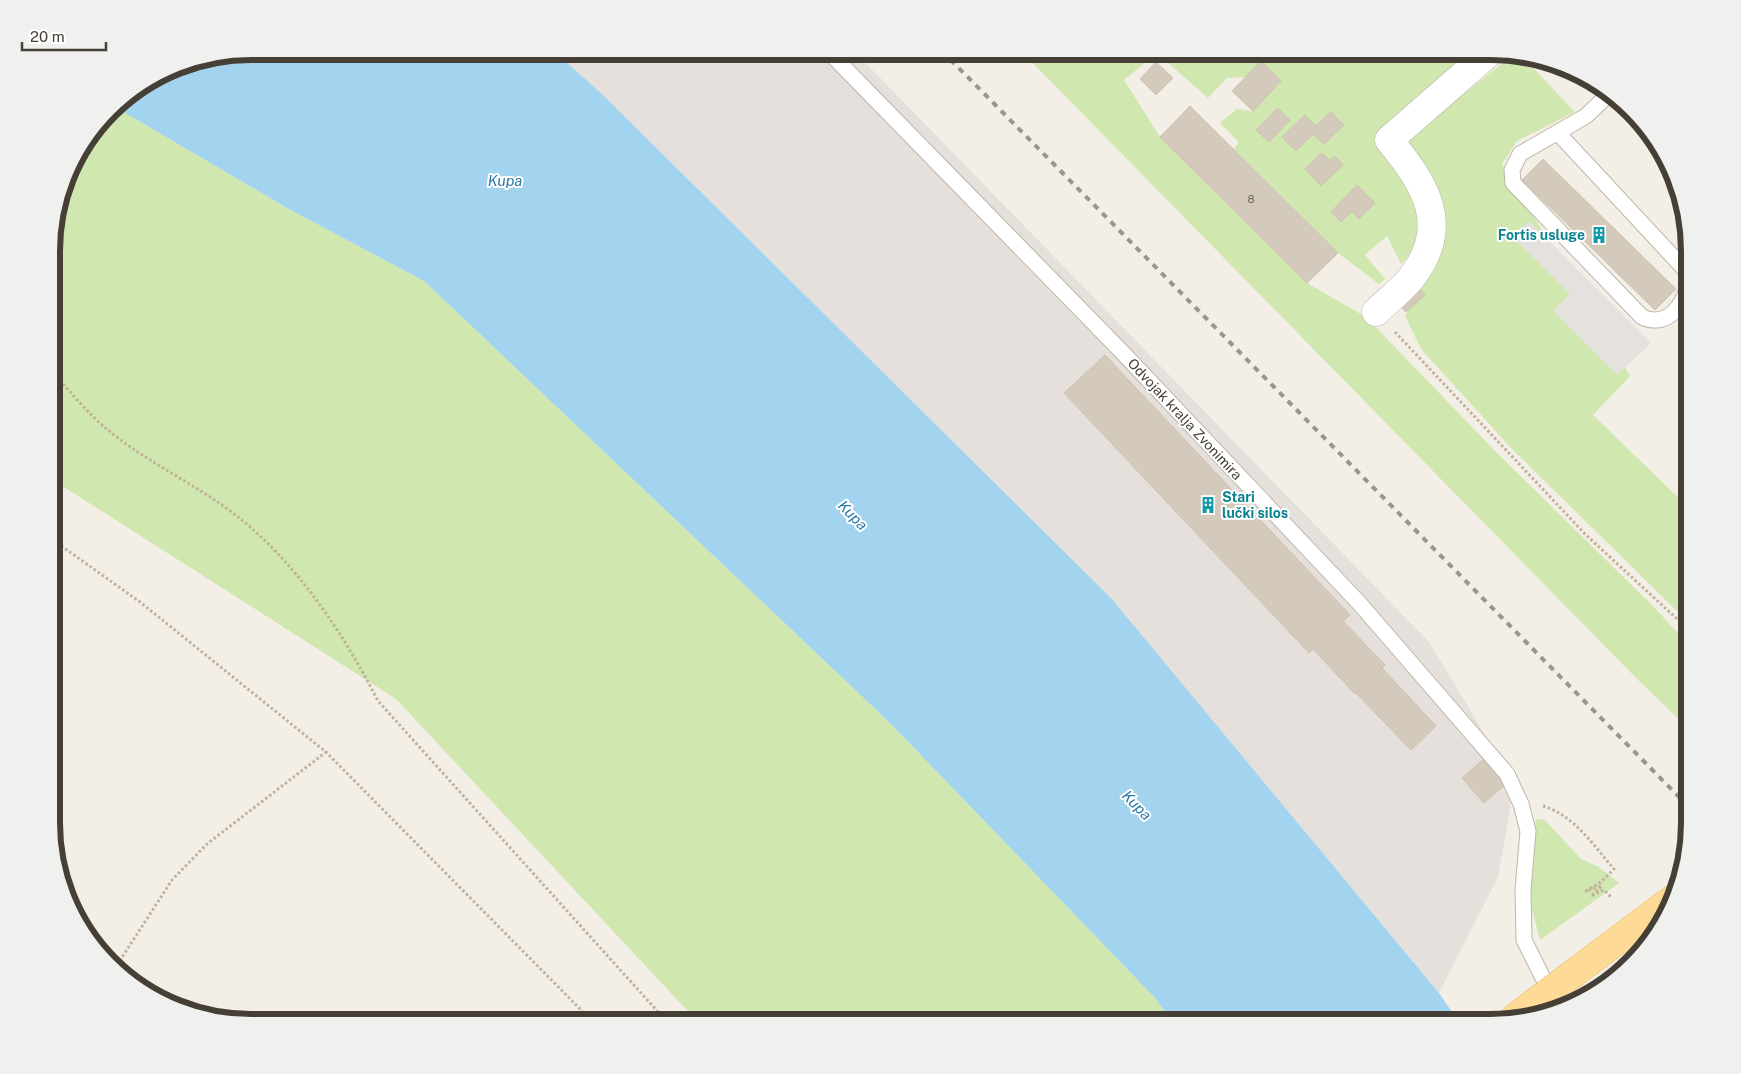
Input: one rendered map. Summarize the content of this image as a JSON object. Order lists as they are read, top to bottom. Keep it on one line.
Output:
{"streets":{"lane":["Odvojak kralja Zvonimira"]},"water":["Kupa"],"places":{"building":["Fortis usluge","Stari lučki silos"]},"house_numbers":["8"],"scale_bar":"20 m"}
